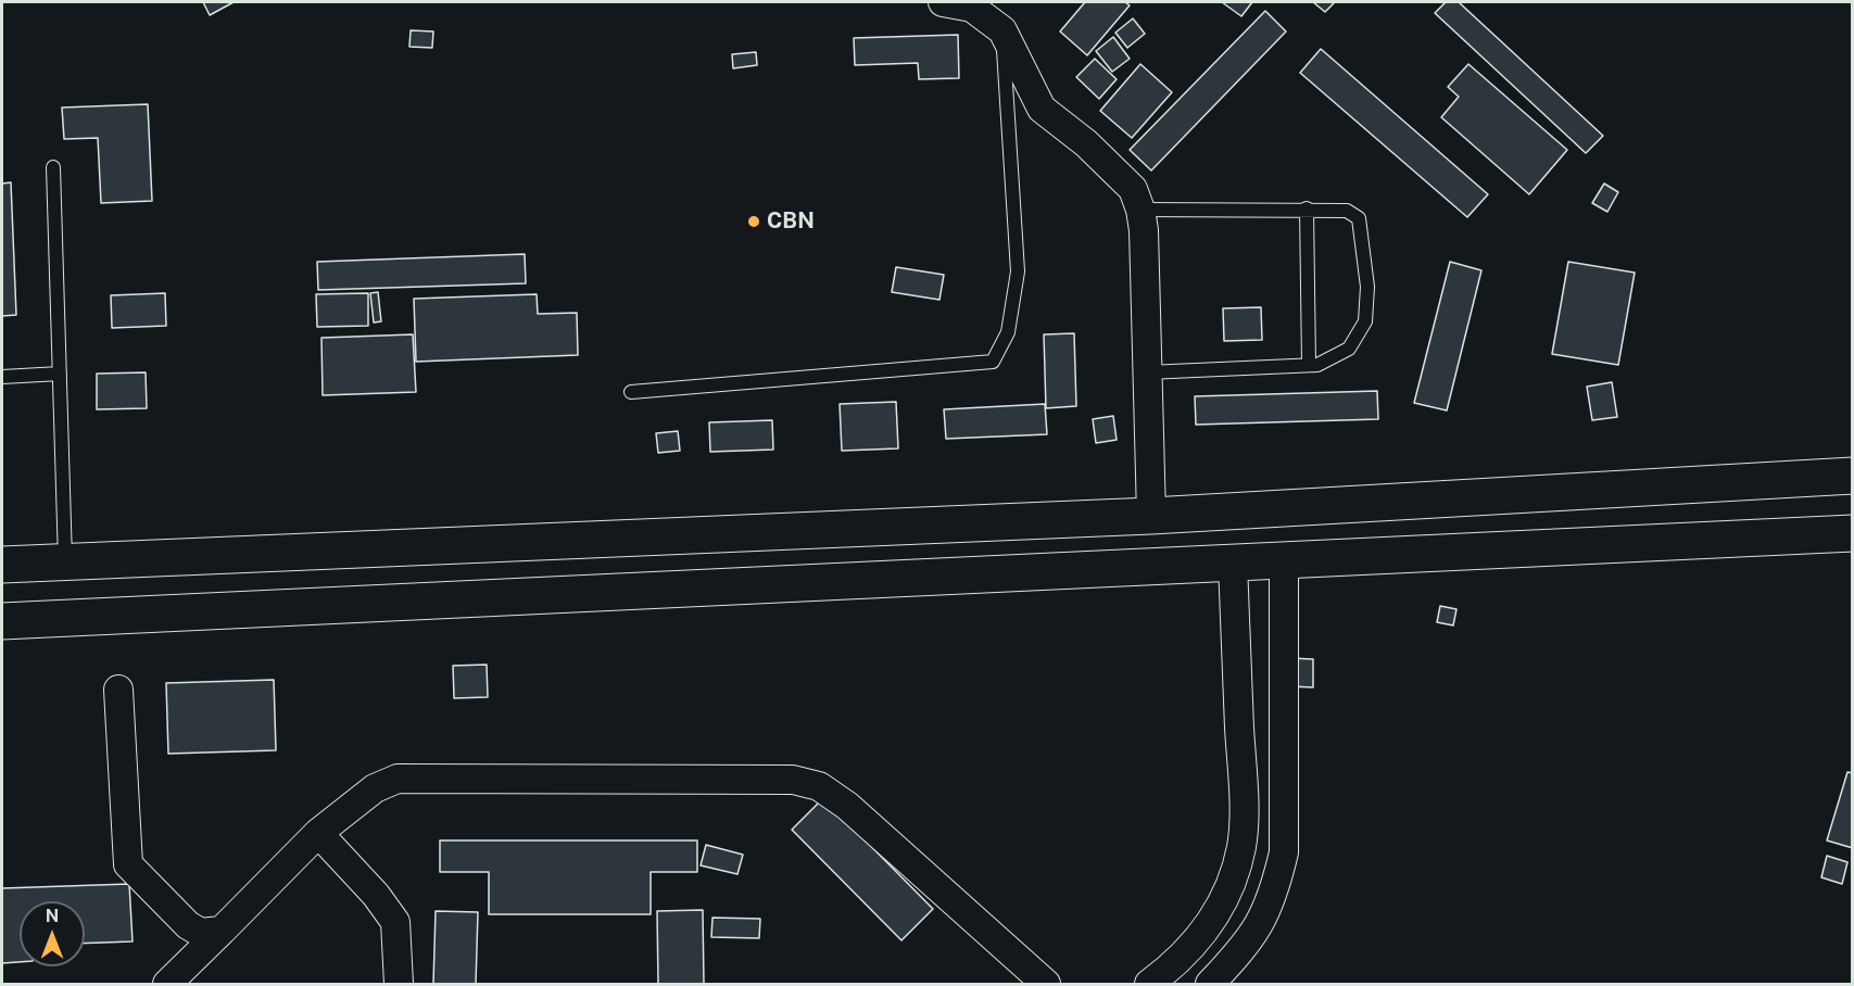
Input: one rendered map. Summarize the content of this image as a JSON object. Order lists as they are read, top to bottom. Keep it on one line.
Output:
{"places":["CBN"],"north":"top"}
